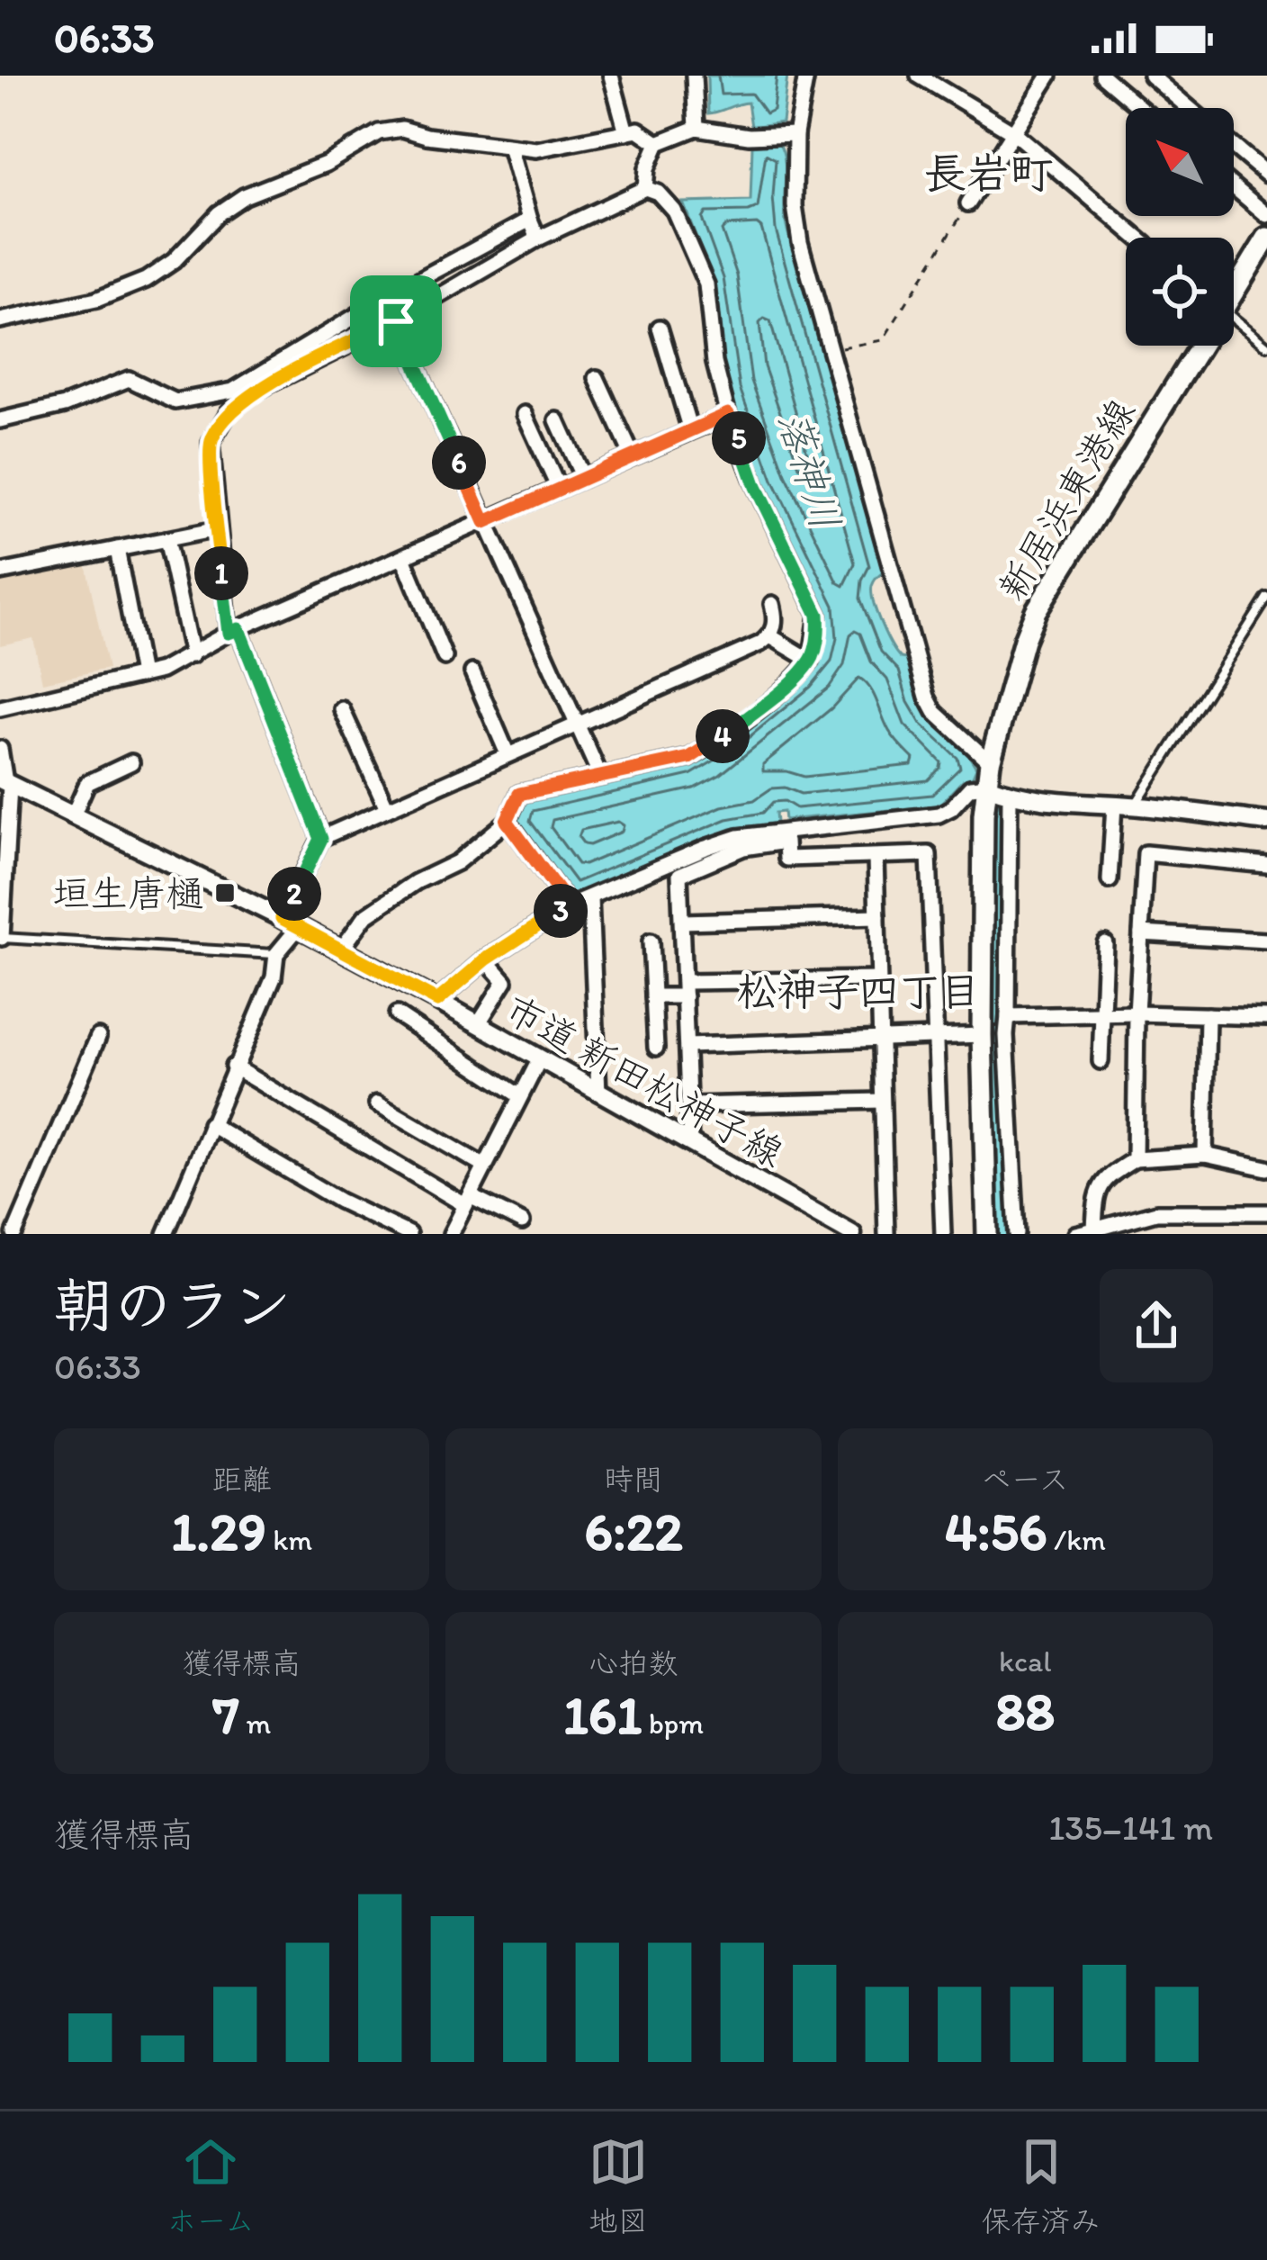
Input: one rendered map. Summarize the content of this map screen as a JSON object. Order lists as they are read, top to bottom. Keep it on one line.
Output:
{"streets":{"main road":["新居浜東港線"],"street":["市道 新田松神子線"]},"districts":["長岩町","松神子四丁目"],"water":["落神川"],"places":{"transit":["垣生唐樋"]},"north":"top left","page":{"status":"06:33","pins":["5","6","1","4","2","3"],"heading":["朝のラン","06:33"],"stats":[["距離","1.29 km"],["時間","6:22"],["ペース","4:56 /km"],["獲得標高","7 m"],["心拍数","161 bpm"],["kcal","88"]],"chart":["獲得標高","135–141 m"],"tabs":["ホーム","地図","保存済み"]}}
